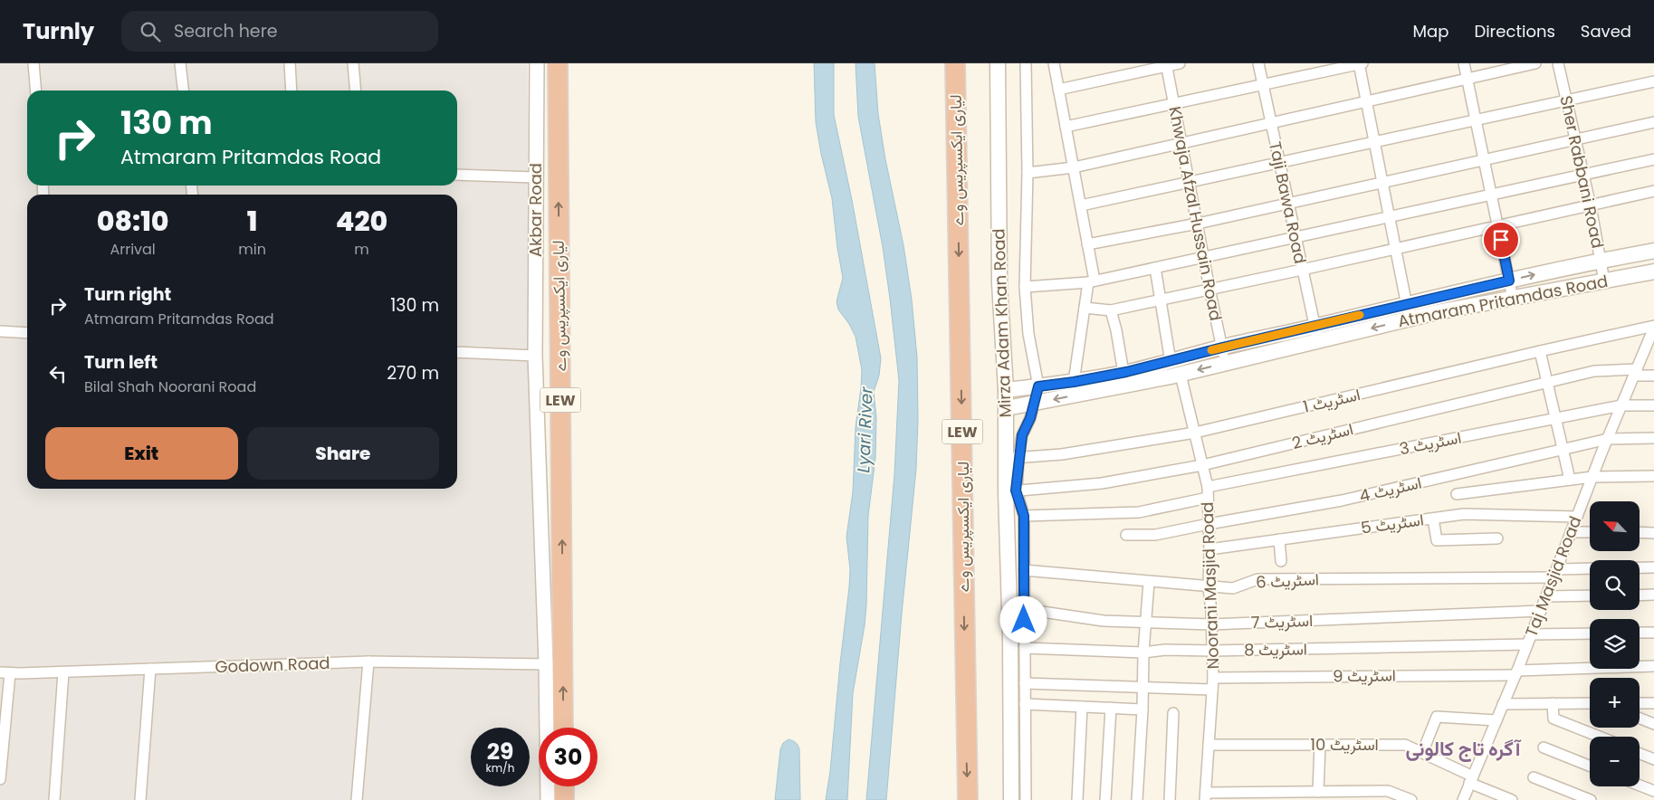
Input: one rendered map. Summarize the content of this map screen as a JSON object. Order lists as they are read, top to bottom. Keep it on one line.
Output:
{"streets":{"highway":["لیاری ایکسپریس وے","LEW"],"main road":["Atmaram Pritamdas Road","Mirza Adam Khan Road"],"street":["Sher Rabbani Road","Taji Bawa Road","Akbar Road","Khwaja Afzal Hussain Road","اسٹریٹ 1","اسٹریٹ 2","اسٹریٹ 3","اسٹریٹ 4","اسٹریٹ 5","Taj Masjid Road","اسٹریٹ 6","Noorani Masjid Road","اسٹریٹ 7","اسٹریٹ 8","Godown Road","اسٹریٹ 9","اسٹریٹ 10"]},"crossings":[["Sher Rabbani Road","Atmaram Pritamdas Road"],["Taji Bawa Road","Atmaram Pritamdas Road"],["Akbar Road","Godown Road"],["Khwaja Afzal Hussain Road","Atmaram Pritamdas Road"],["Atmaram Pritamdas Road","Mirza Adam Khan Road"],["Atmaram Pritamdas Road","Noorani Masjid Road"],["Mirza Adam Khan Road","اسٹریٹ 1"],["Mirza Adam Khan Road","اسٹریٹ 2"],["اسٹریٹ 1","Taj Masjid Road"],["اسٹریٹ 1","Noorani Masjid Road"],["اسٹریٹ 2","Taj Masjid Road"],["اسٹریٹ 2","Noorani Masjid Road"],["اسٹریٹ 3","Taj Masjid Road"],["اسٹریٹ 3","Noorani Masjid Road"],["اسٹریٹ 4","Taj Masjid Road"],["اسٹریٹ 4","Noorani Masjid Road"],["اسٹریٹ 5","Taj Masjid Road"],["اسٹریٹ 5","Noorani Masjid Road"],["Taj Masjid Road","اسٹریٹ 6"],["Taj Masjid Road","اسٹریٹ 7"],["Taj Masjid Road","اسٹریٹ 8"],["Taj Masjid Road","اسٹریٹ 9"],["Taj Masjid Road","اسٹریٹ 10"],["اسٹریٹ 6","Noorani Masjid Road"],["Noorani Masjid Road","اسٹریٹ 7"],["Noorani Masjid Road","اسٹریٹ 8"],["Noorani Masjid Road","اسٹریٹ 9"],["Noorani Masjid Road","اسٹریٹ 10"]],"districts":["آگرہ تاج کالونی"],"water":["Lyari River"],"north":"top left","page":{"header":"Turnly","search":"Search here","nav":["Map","Directions","Saved"],"turn":["130 m","Atmaram Pritamdas Road"],"eta":["08:10","Arrival","1","min","420","m"],"list":[{"name":"Turn right","note":"Atmaram Pritamdas Road","value":"130 m"},{"name":"Turn left","note":"Bilal Shah Noorani Road","value":"270 m"}],"buttons":["Exit","Share"],"map_buttons":["+","−"],"speed":"29 km/h","limit":"30"}}
